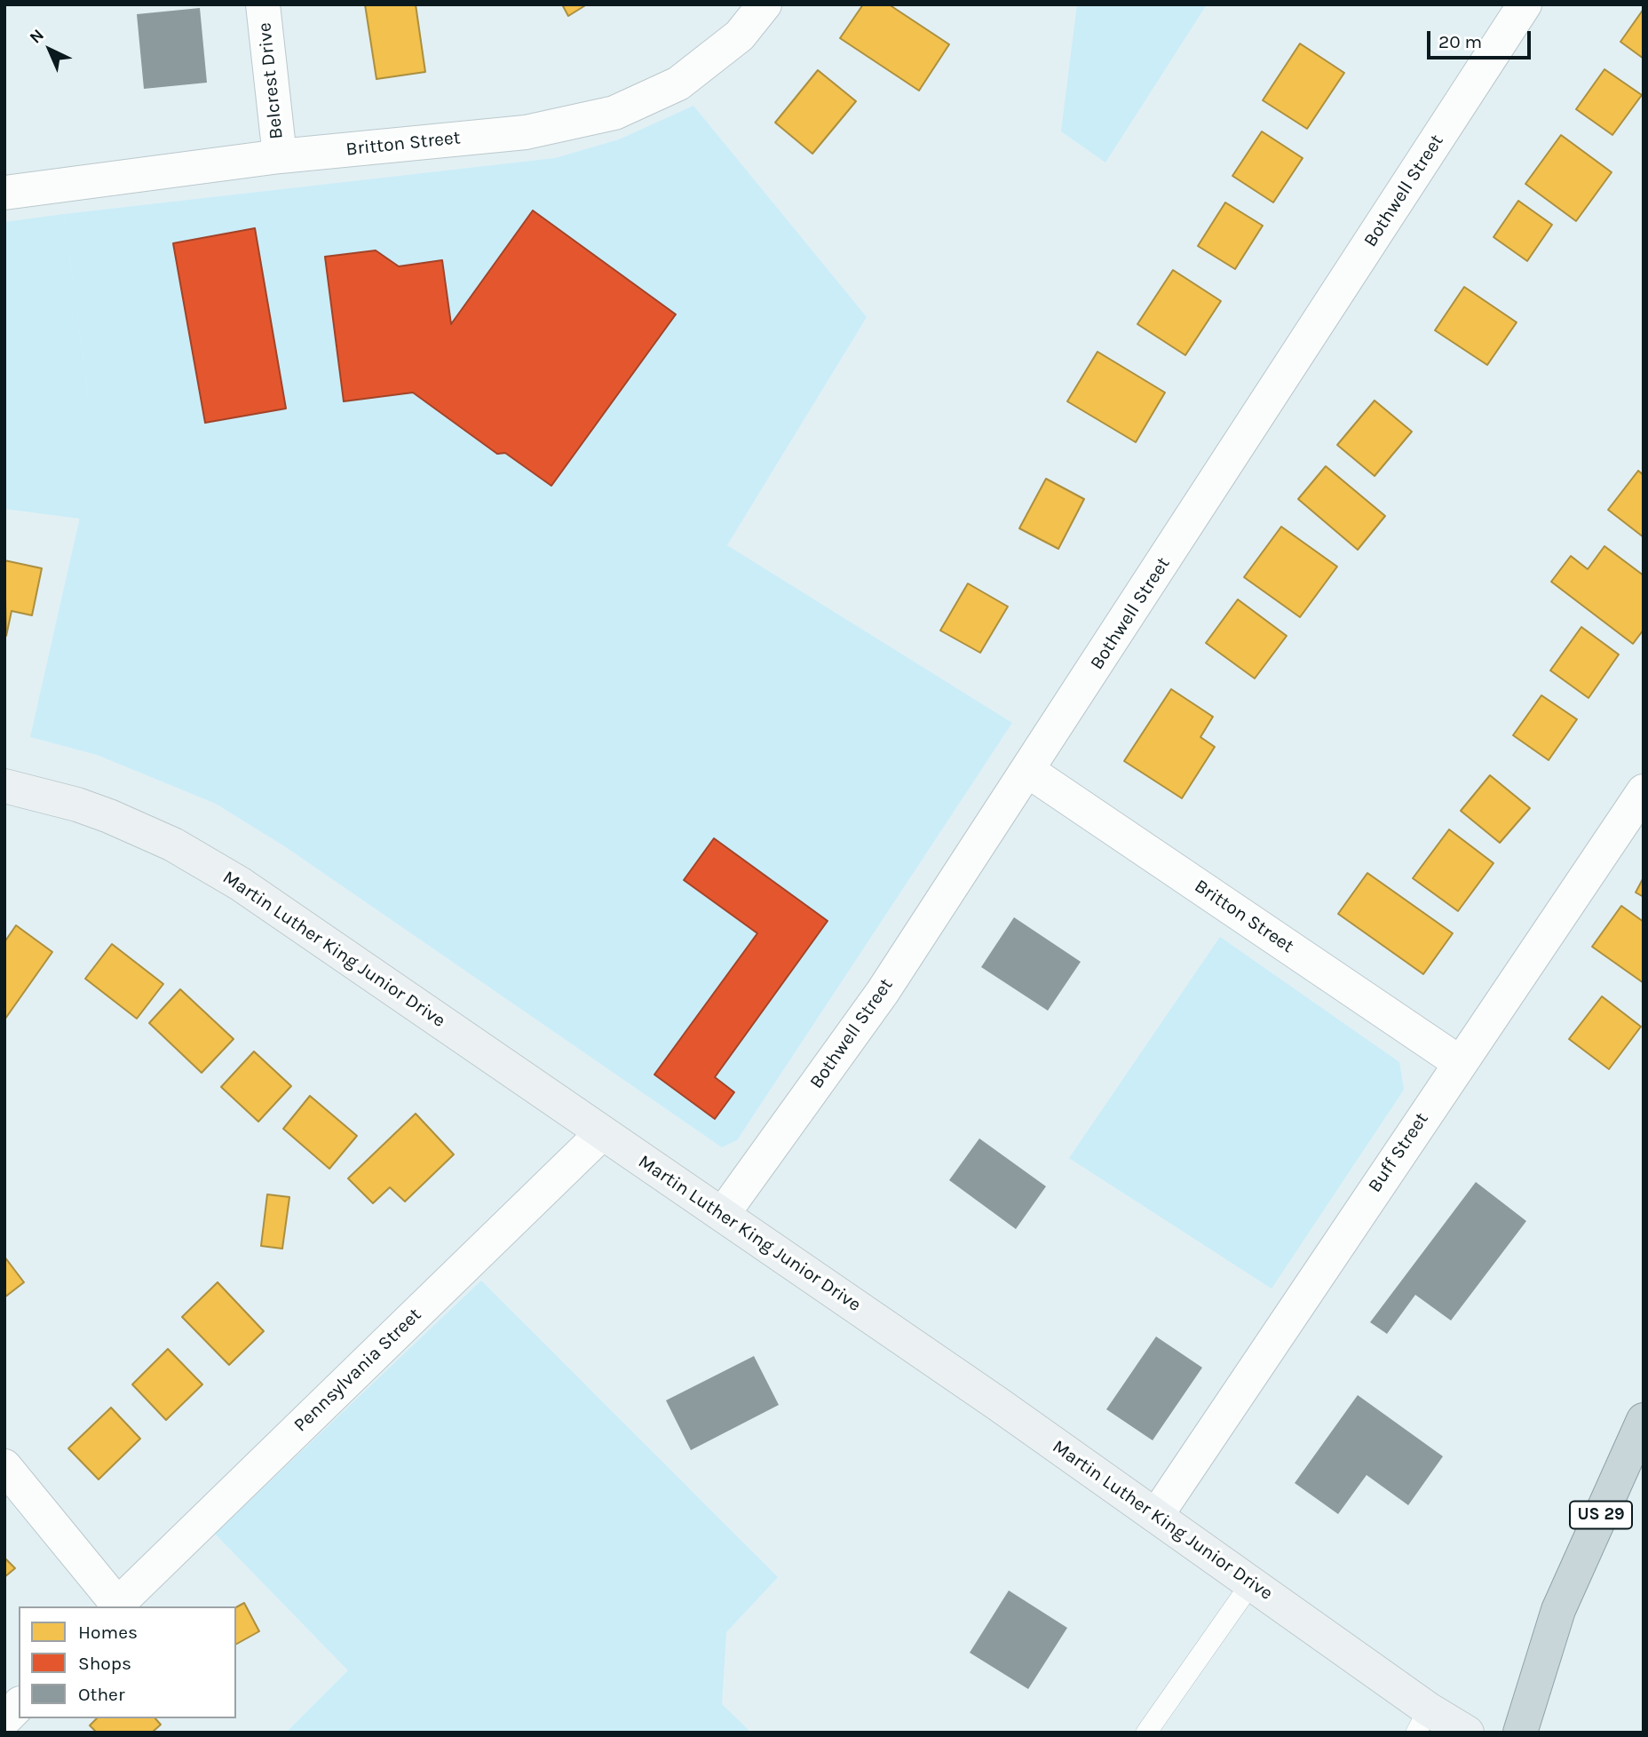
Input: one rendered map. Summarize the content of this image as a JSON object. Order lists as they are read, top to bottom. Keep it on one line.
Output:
{"streets":{"highway":["US 29"],"main road":["Martin Luther King Junior Drive"],"street":["Belcrest Drive","Britton Street","Bothwell Street","Buff Street","Pennsylvania Street"]},"crossings":[["Belcrest Drive","Britton Street"],["Britton Street","Bothwell Street"],["Britton Street","Buff Street"],["Bothwell Street","Martin Luther King Junior Drive"],["Martin Luther King Junior Drive","Buff Street"],["Martin Luther King Junior Drive","Pennsylvania Street"]],"legend":["Homes","Shops","Other"],"scale_bar":"20 m","north":"top left"}
